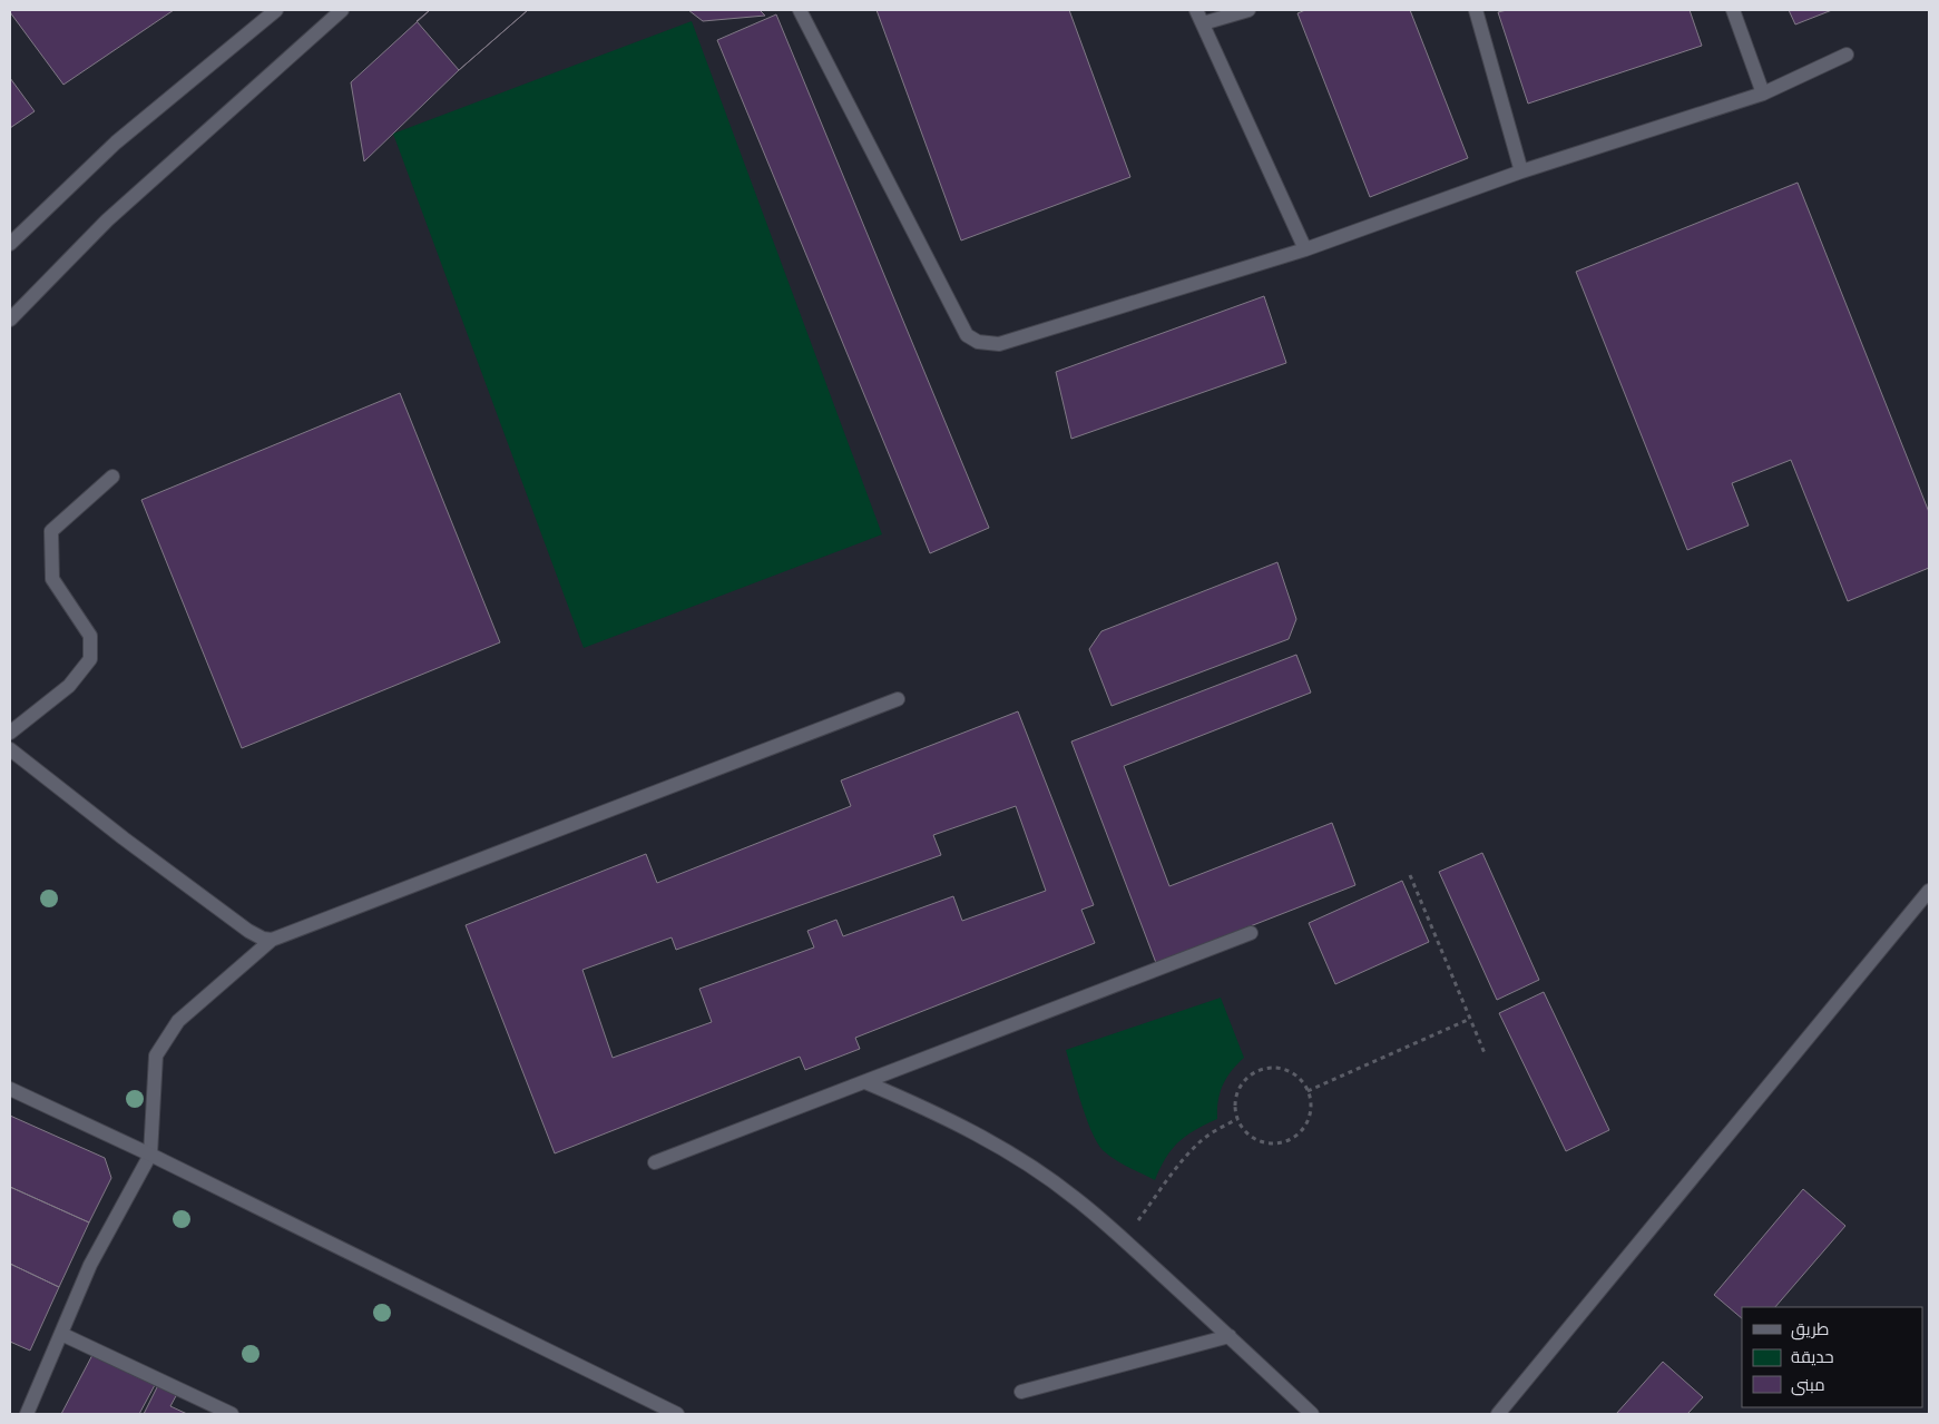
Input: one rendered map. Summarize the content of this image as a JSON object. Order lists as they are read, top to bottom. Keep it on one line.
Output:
{"legend":["طريق","حديقة","مبنى"]}
